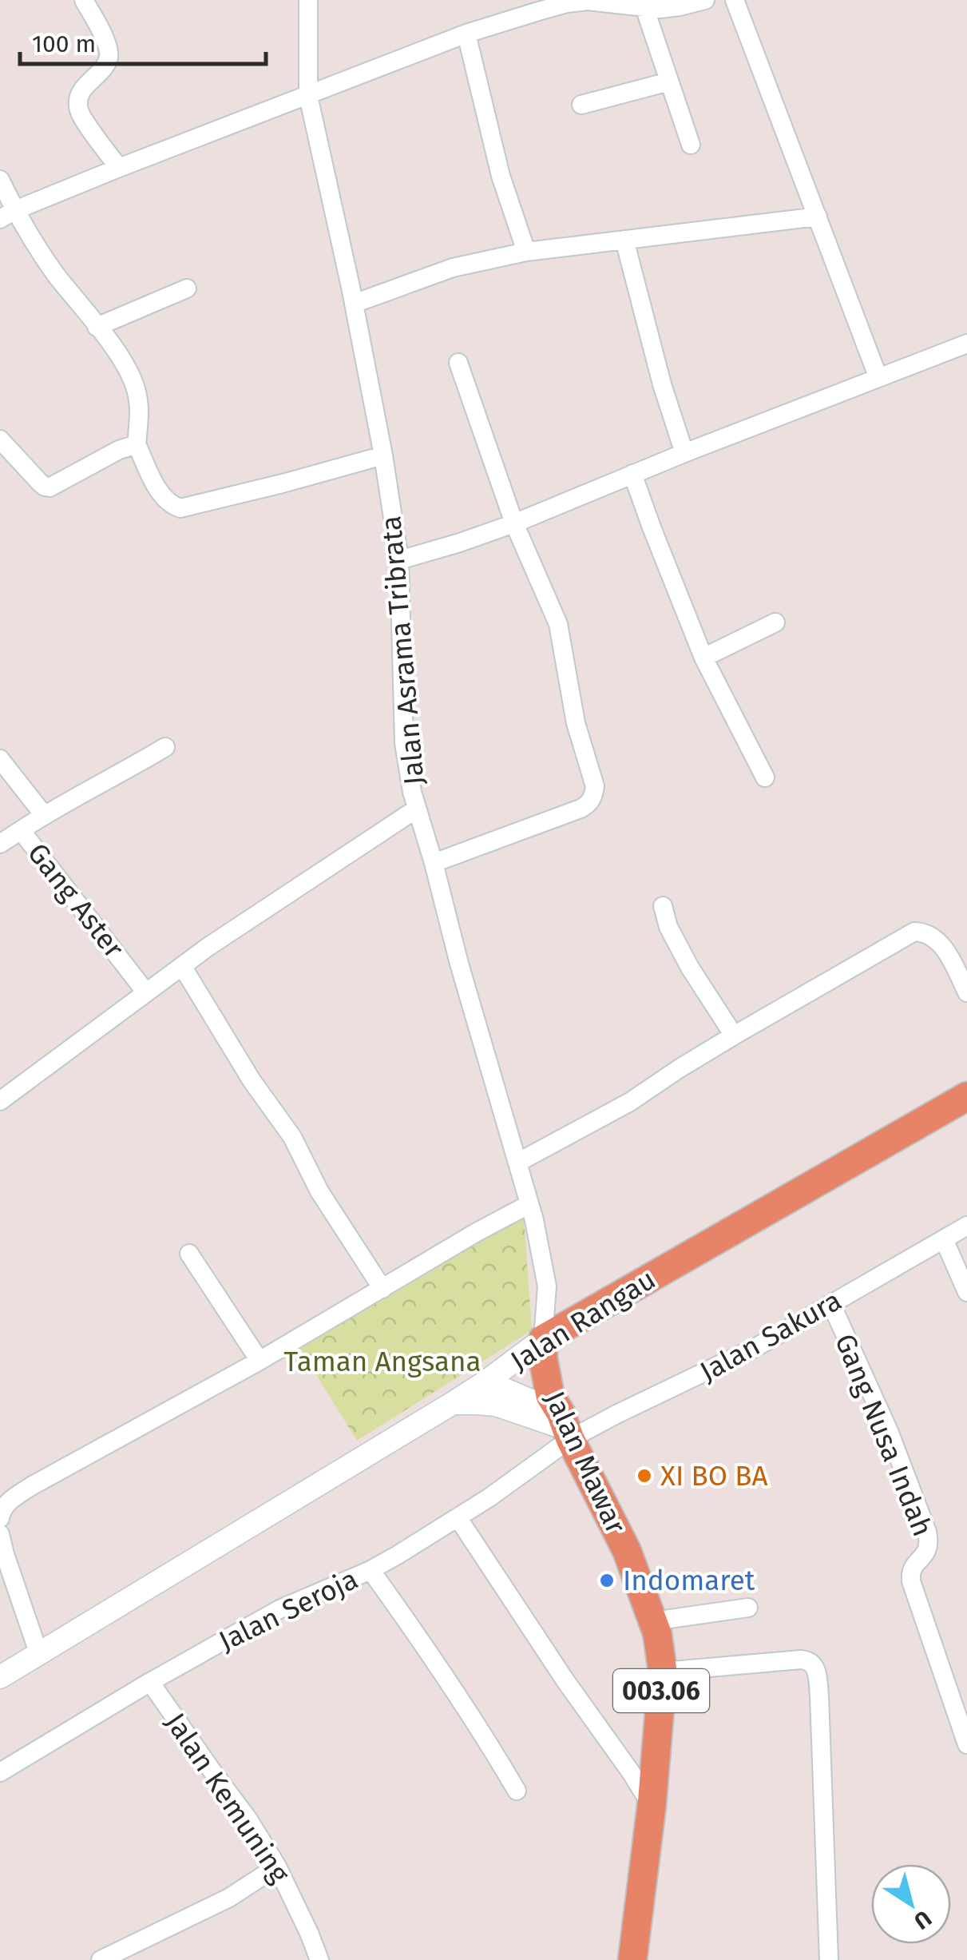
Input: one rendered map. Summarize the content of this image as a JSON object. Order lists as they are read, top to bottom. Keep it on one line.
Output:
{"streets":{"main road":["Jalan Rangau","Jalan Mawar","003.06"],"street":["Jalan Asrama Tribrata","Gang Aster","Jalan Sakura","Gang Nusa Indah","Jalan Seroja","Jalan Kemuning"]},"crossings":[["Jalan Asrama Tribrata","Jalan Rangau"],["Jalan Asrama Tribrata","Jalan Mawar"],["Jalan Rangau","Jalan Mawar"],["Jalan Sakura","Gang Nusa Indah"],["Jalan Sakura","Jalan Mawar"],["Jalan Sakura","Jalan Seroja"],["Jalan Mawar","Jalan Seroja"],["Jalan Seroja","Jalan Kemuning"]],"parks":["Taman Angsana"],"places":["XI BO BA","Indomaret"],"scale_bar":"100 m","north":"bottom right"}
